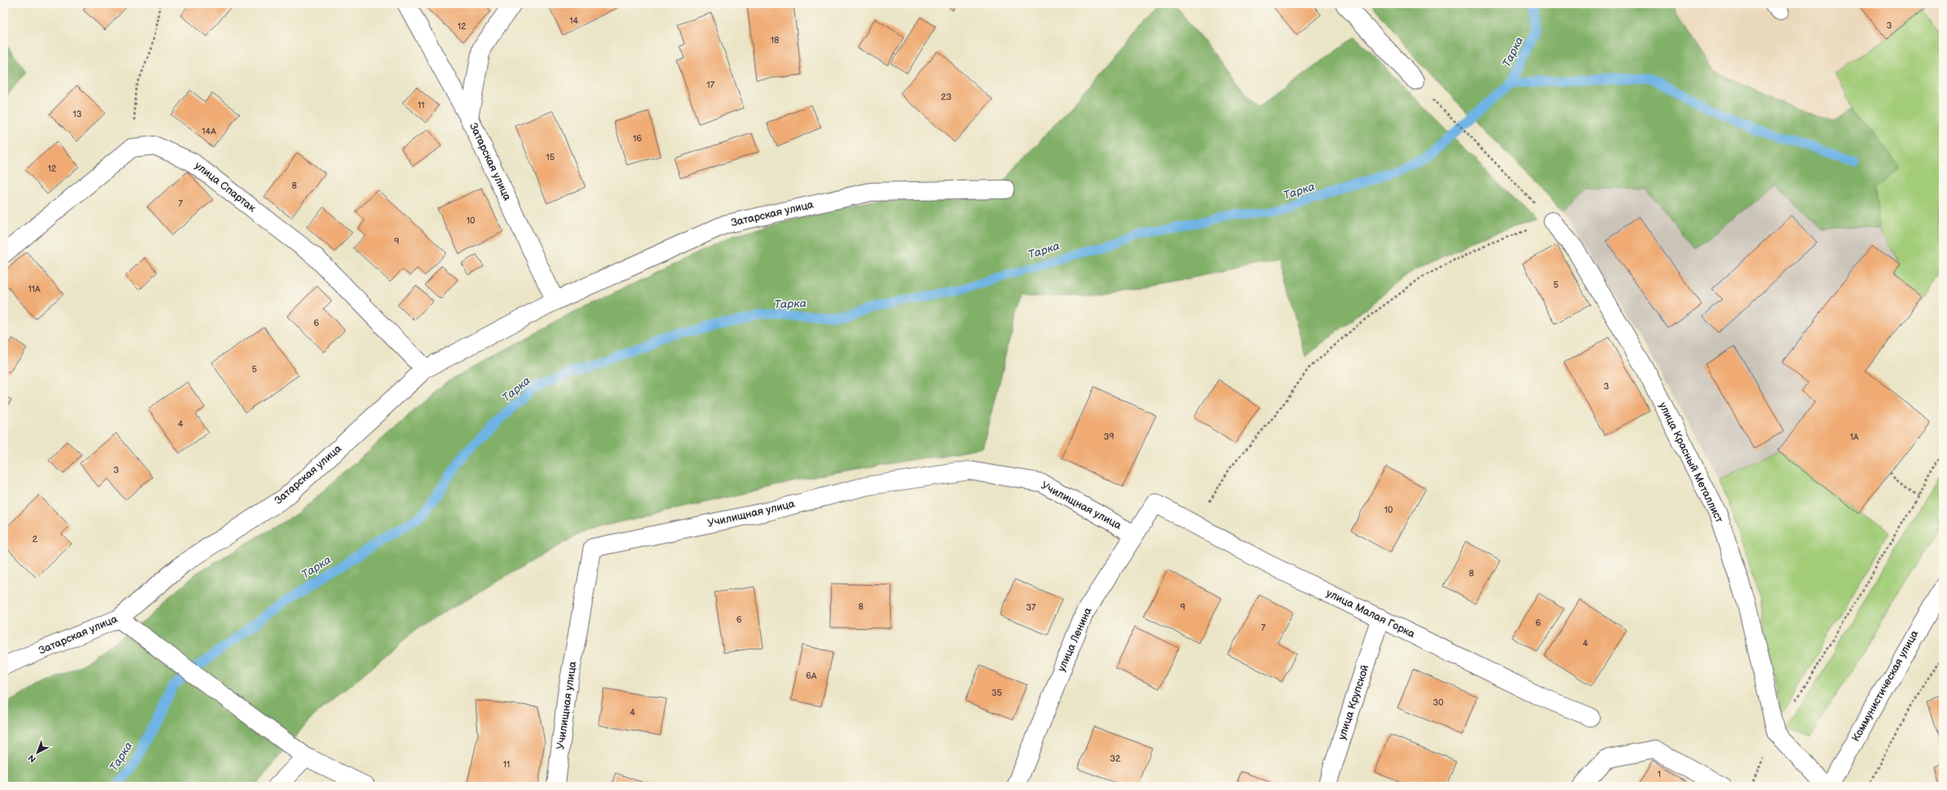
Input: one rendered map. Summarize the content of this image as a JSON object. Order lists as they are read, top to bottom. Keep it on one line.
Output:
{"streets":{"street":["Затарская улица","улица Спартак","улица Красный Металлист","Училищная улица","улица Малая Горка","улица Ленина","Коммунистическая улица","улица Крупской"]},"crossings":[["Затарская улица","улица Спартак"],["Училищная улица","улица Ленина"],["улица Малая Горка","улица Ленина"],["улица Малая Горка","улица Крупской"]],"water":["Тарка"],"house_numbers":["14","3","12","18","17","23","11","13","14А","16","15","12","8","7","10","9","5","11А","6","5","3","4","39","1А","3","10","2","8","8","37","9","6","6","7","4","6А","35","30","4","32","11","1"],"north":"bottom left"}
